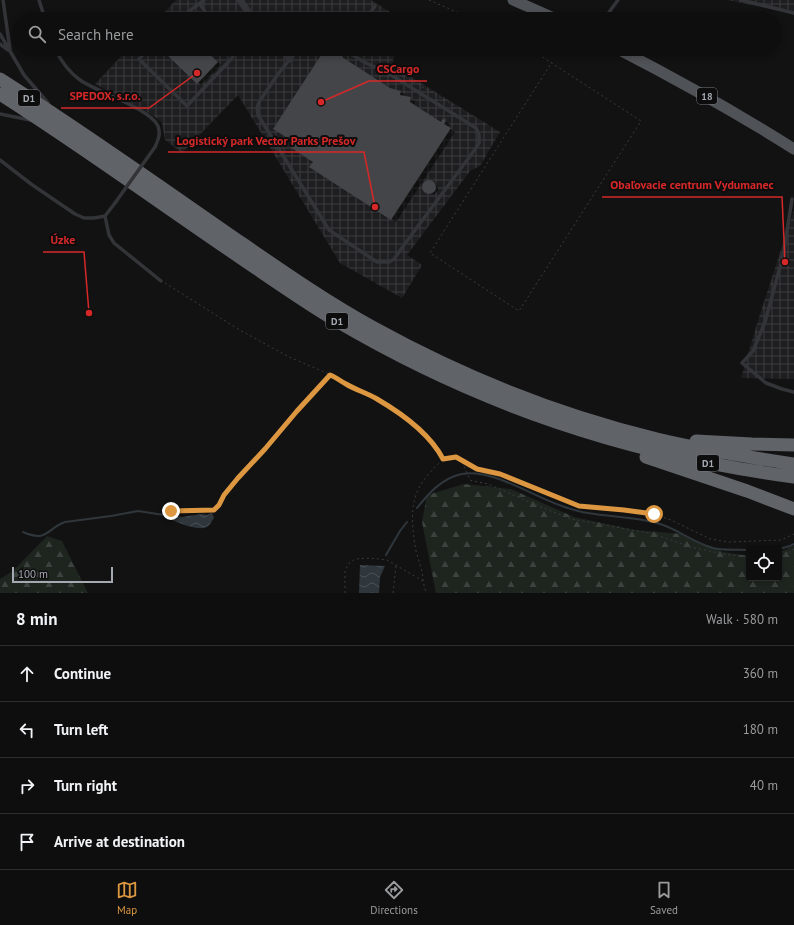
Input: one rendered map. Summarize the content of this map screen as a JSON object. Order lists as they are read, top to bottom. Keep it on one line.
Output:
{"streets":{"highway":["D1"],"main road":["18"]},"places":["SPEDOX, s.r.o.","CSCargo","Logistický park Vector Parks Prešov","Obaľovacie centrum Vydumanec","Úzke"],"scale_bar":"100 m","page":{"search":"Search here","scale":"100 m","heading":["8 min","Walk · 580 m"],"list":[["Continue","360 m"],["Turn left","180 m"],["Turn right","40 m"],"Arrive at destination"],"nav":["Map","Directions","Saved"]}}
